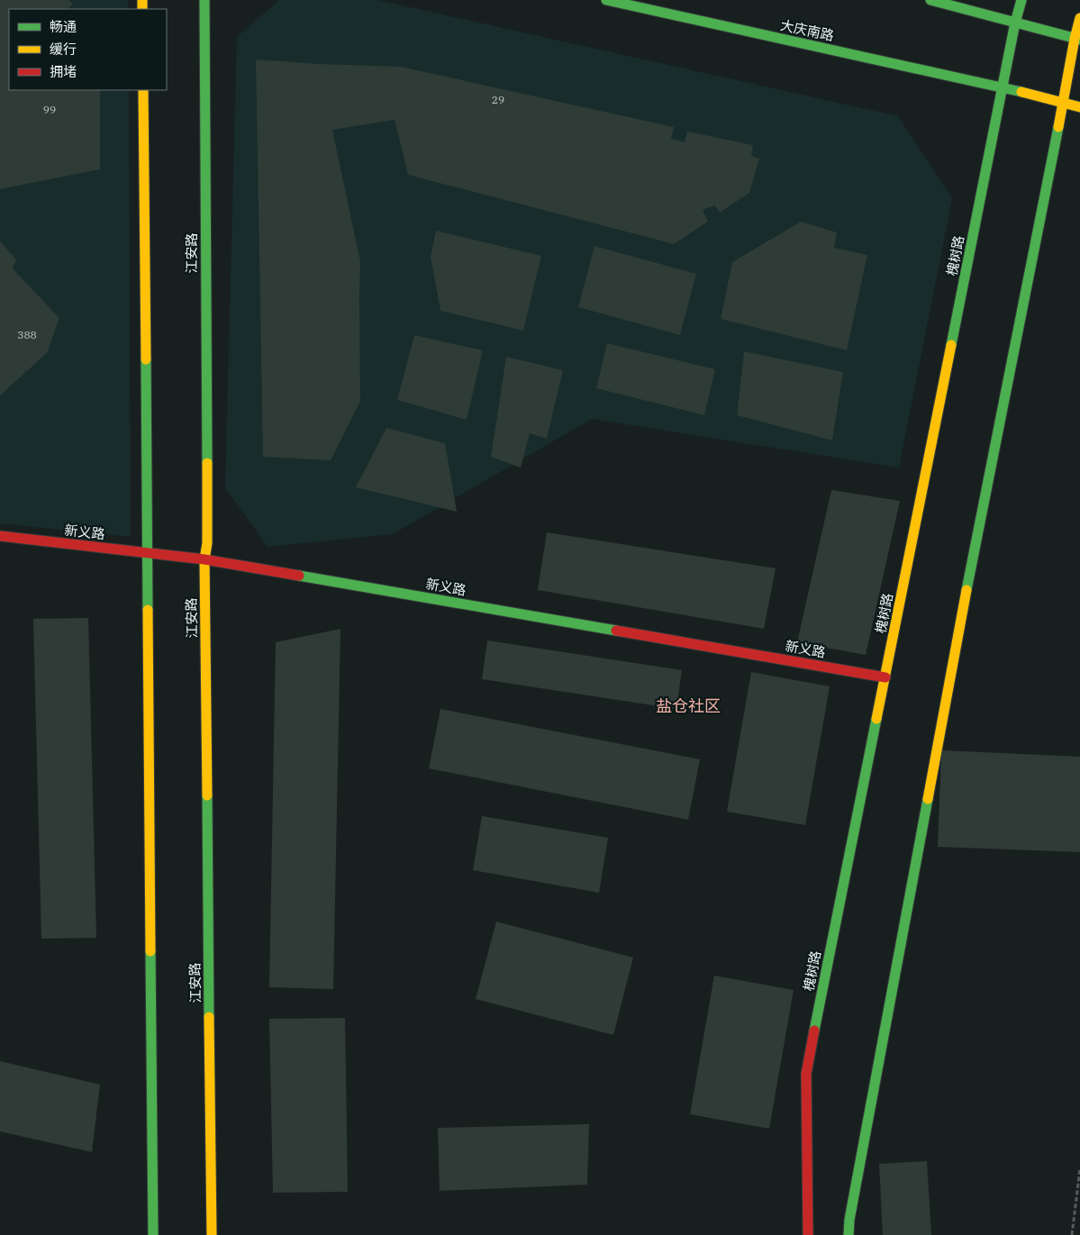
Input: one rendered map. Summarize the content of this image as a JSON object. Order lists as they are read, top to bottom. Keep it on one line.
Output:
{"streets":{"street":["大庆南路","江安路","槐树路","新义路"]},"crossings":[["大庆南路","槐树路"],["江安路","新义路"],["槐树路","新义路"]],"districts":["盐仓社区"],"house_numbers":["29","99","388"],"legend":["畅通","缓行","拥堵"]}
